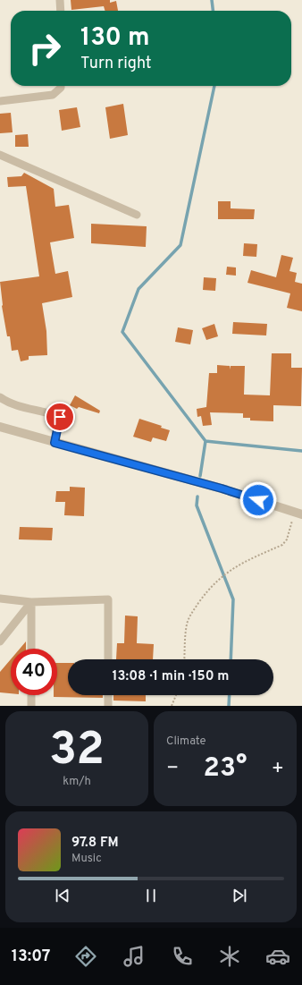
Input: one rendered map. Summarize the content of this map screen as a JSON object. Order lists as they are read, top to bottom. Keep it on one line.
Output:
{"page":{"turn":["130 m","Turn right"],"limit":"40","trip":"13:08 · 1 min · 150 m","tile":[["32","km/h"],"Climate"],"heat":["−","23°","+"],"song":["97.8 FM","Music"],"tabs":"13:07"}}
